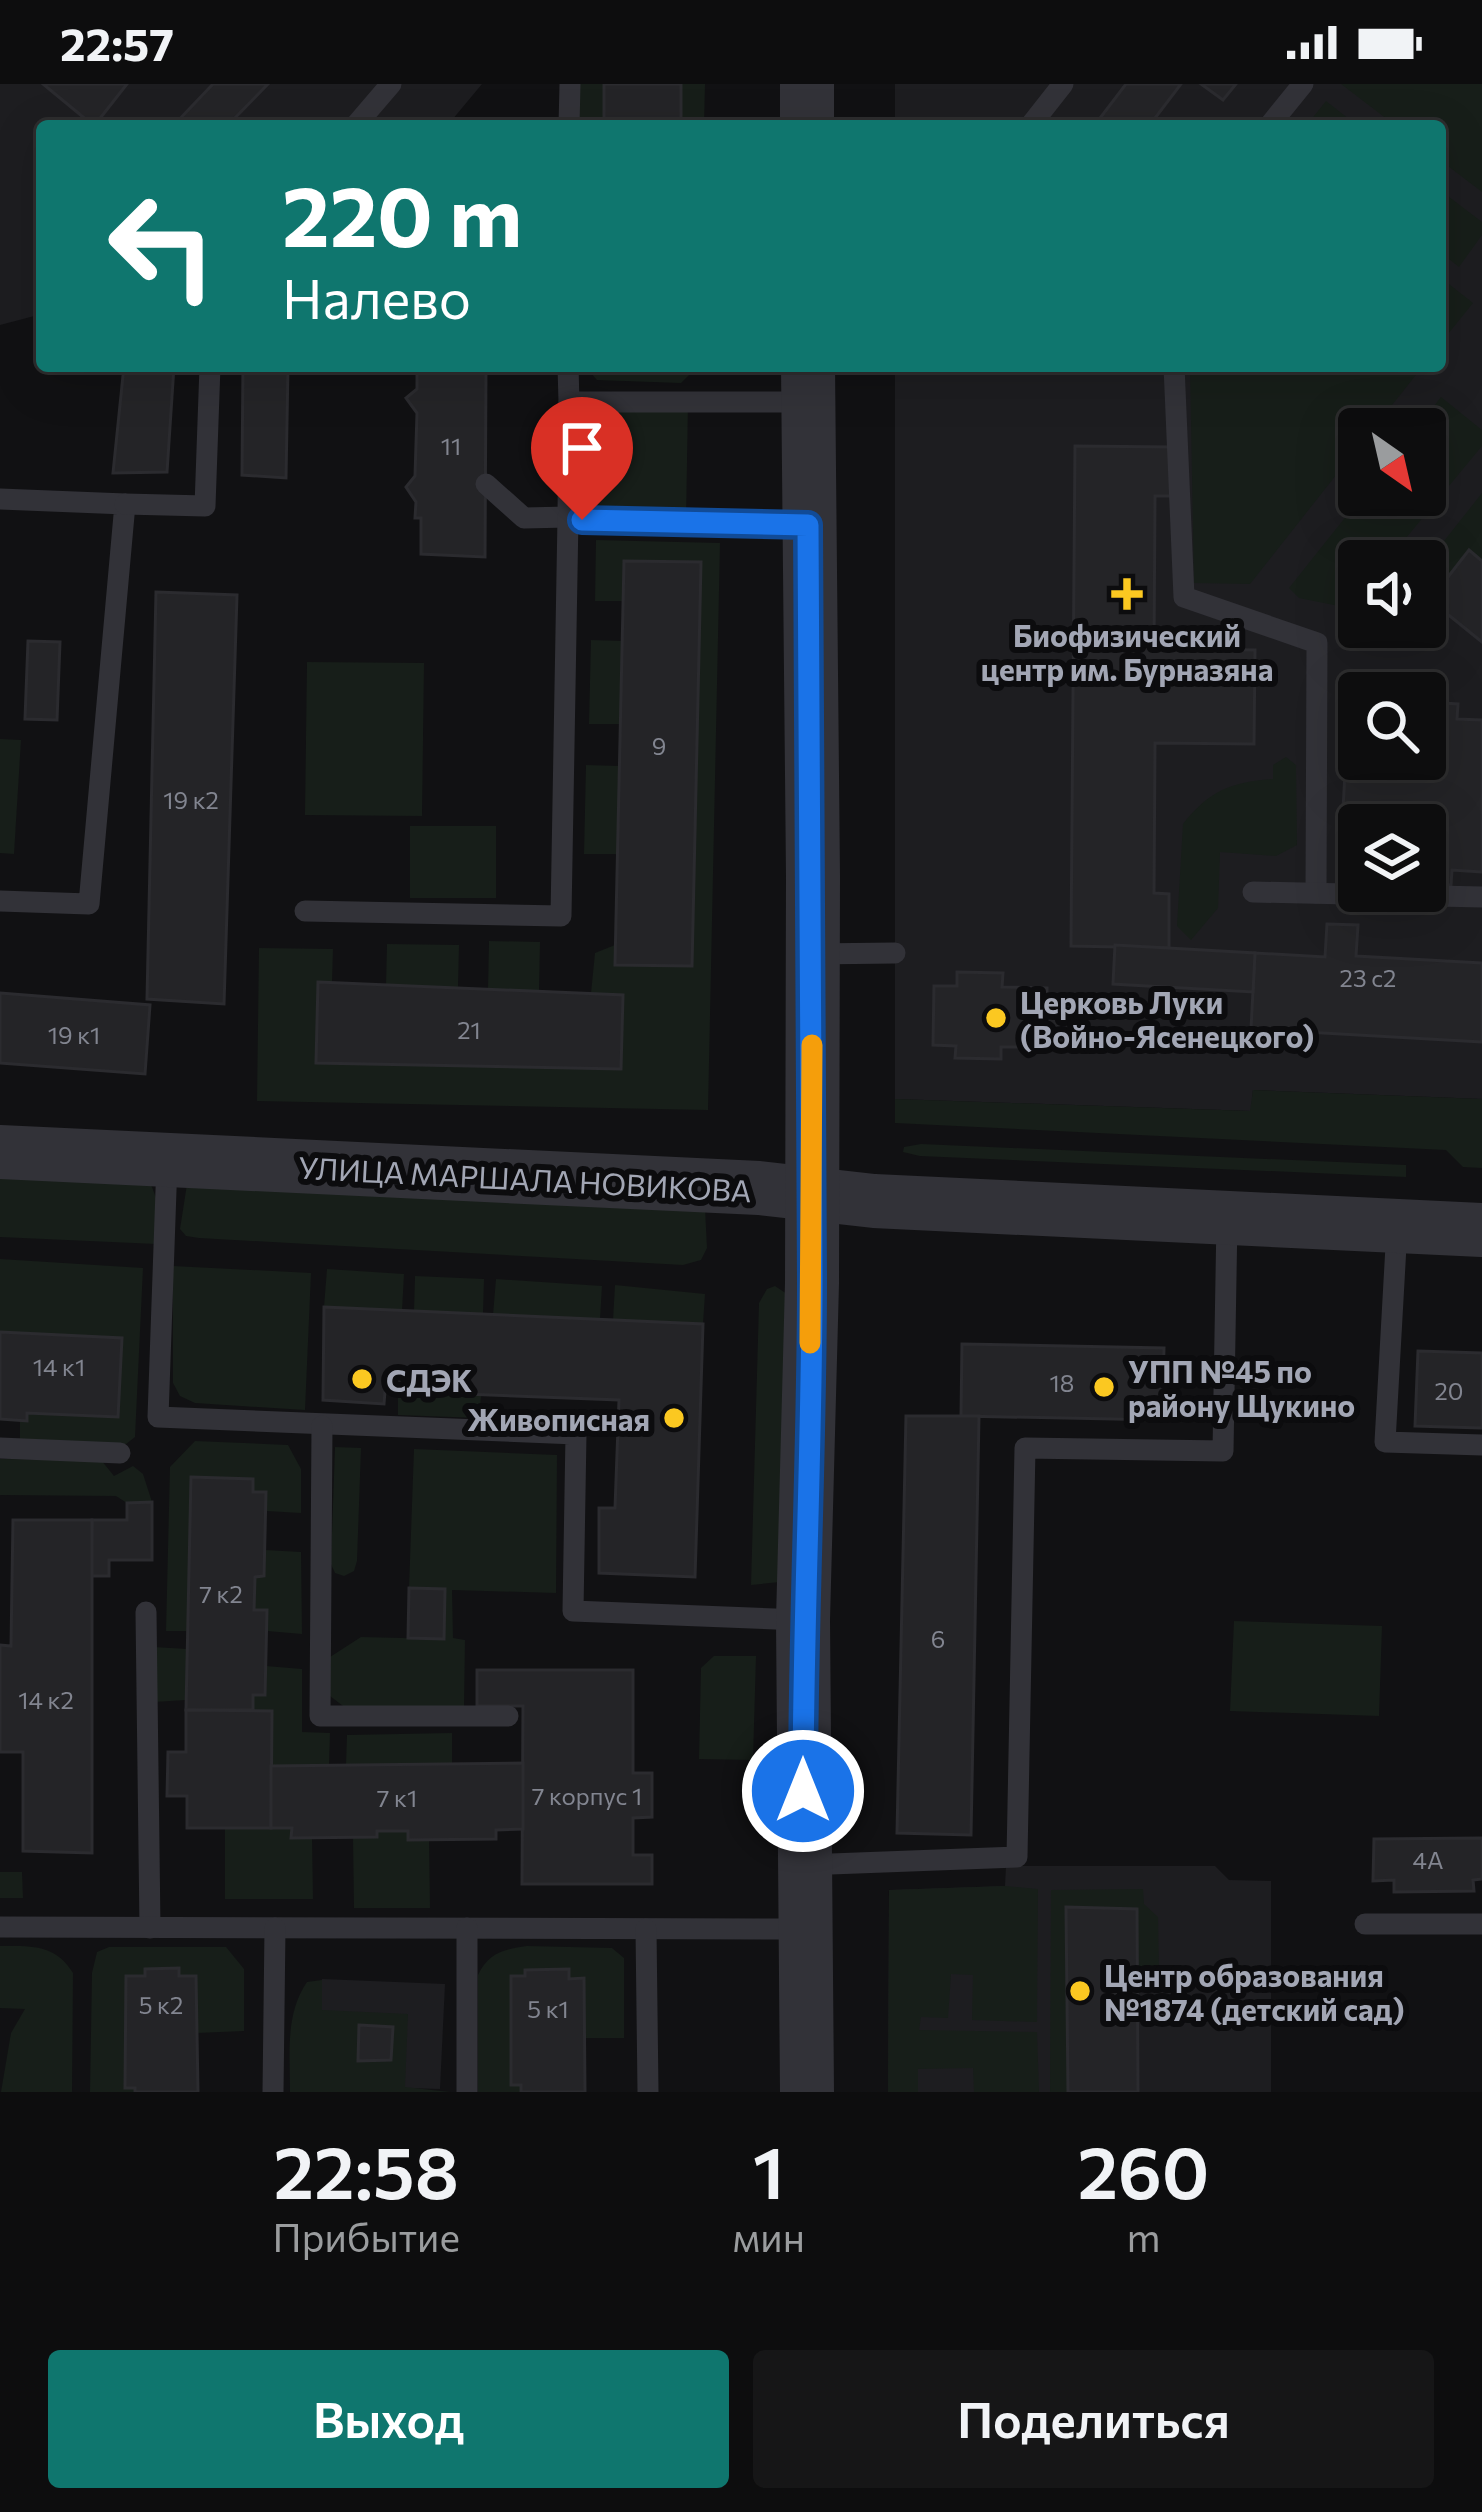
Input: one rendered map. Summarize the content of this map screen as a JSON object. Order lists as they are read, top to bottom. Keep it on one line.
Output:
{"streets":{"street":["УЛИЦА МАРШАЛА НОВИКОВА"]},"places":{"health":["Биофизический центр им. Бурназяна"],"other":["Церковь Луки (Войно-Ясенецкого)","СДЭК","УПП №45 по району Щукино","Живописная","Центр образования №1874 (детский сад)"]},"house_numbers":["11","9","19 к2","23 с2","21","19 к1","14 к1","18","20","7 к2","6","14 к2","7 корпус 1","7 к1","4А","5 к2","5 к1"],"north":"bottom right","page":{"status":"22:57","turn":["220 m","Налево"],"eta":["22:58","Прибытие","1","мин","260","m"],"buttons":["Выход","Поделиться"]}}
